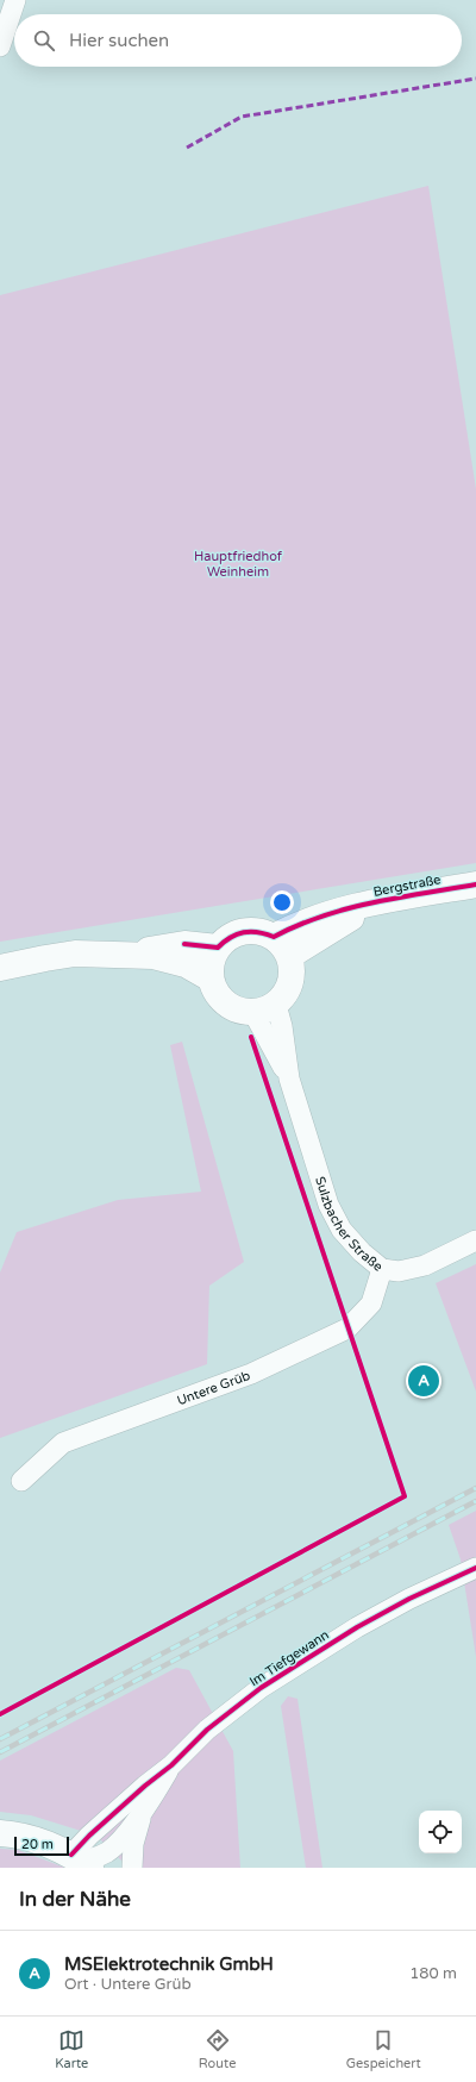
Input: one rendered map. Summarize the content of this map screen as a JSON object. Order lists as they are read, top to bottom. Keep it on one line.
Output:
{"streets":{"main road":["Bergstraße"],"street":["Sulzbacher Straße","Untere Grüb","Im Tiefgewann"]},"crossings":[["Bergstraße","Sulzbacher Straße"],["Sulzbacher Straße","Untere Grüb"]],"parks":["Hauptfriedhof Weinheim"],"scale_bar":"20 m","page":{"search":"Hier suchen","pins":"A","scale":"20 m","heading":"In der Nähe","list":[{"mark":"A","name":"MSElektrotechnik GmbH","note":"Ort · Untere Grüb","value":"180 m"}],"nav":["Karte","Route","Gespeichert"]}}
